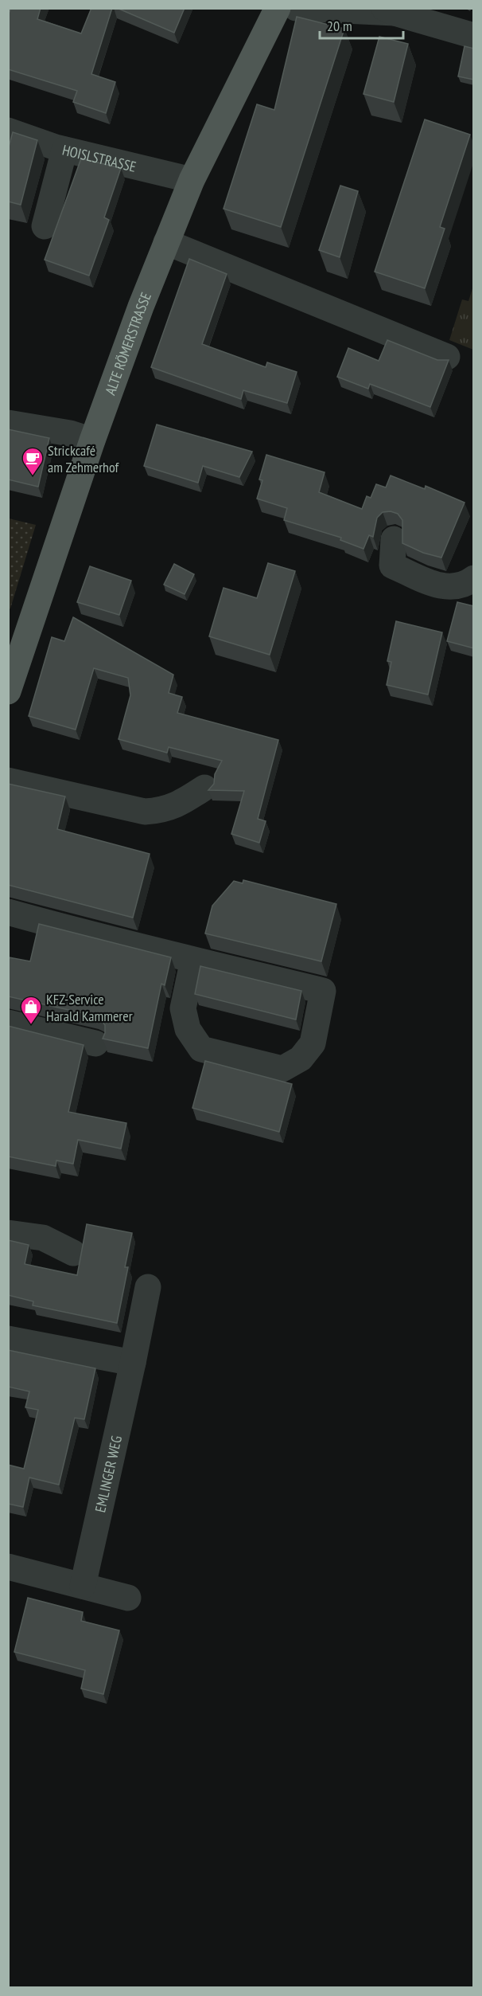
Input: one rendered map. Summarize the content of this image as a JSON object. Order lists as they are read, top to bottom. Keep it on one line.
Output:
{"streets":{"main road":["ALTE RÖMERSTRASSE"],"street":["HOISLSTRASSE","EMLINGER WEG"]},"crossings":[["HOISLSTRASSE","ALTE RÖMERSTRASSE"]],"places":{"cafe":["Strickcafé am Zehmerhof"],"shop":["KFZ-Service Harald Kammerer"]},"scale_bar":"20 m"}
